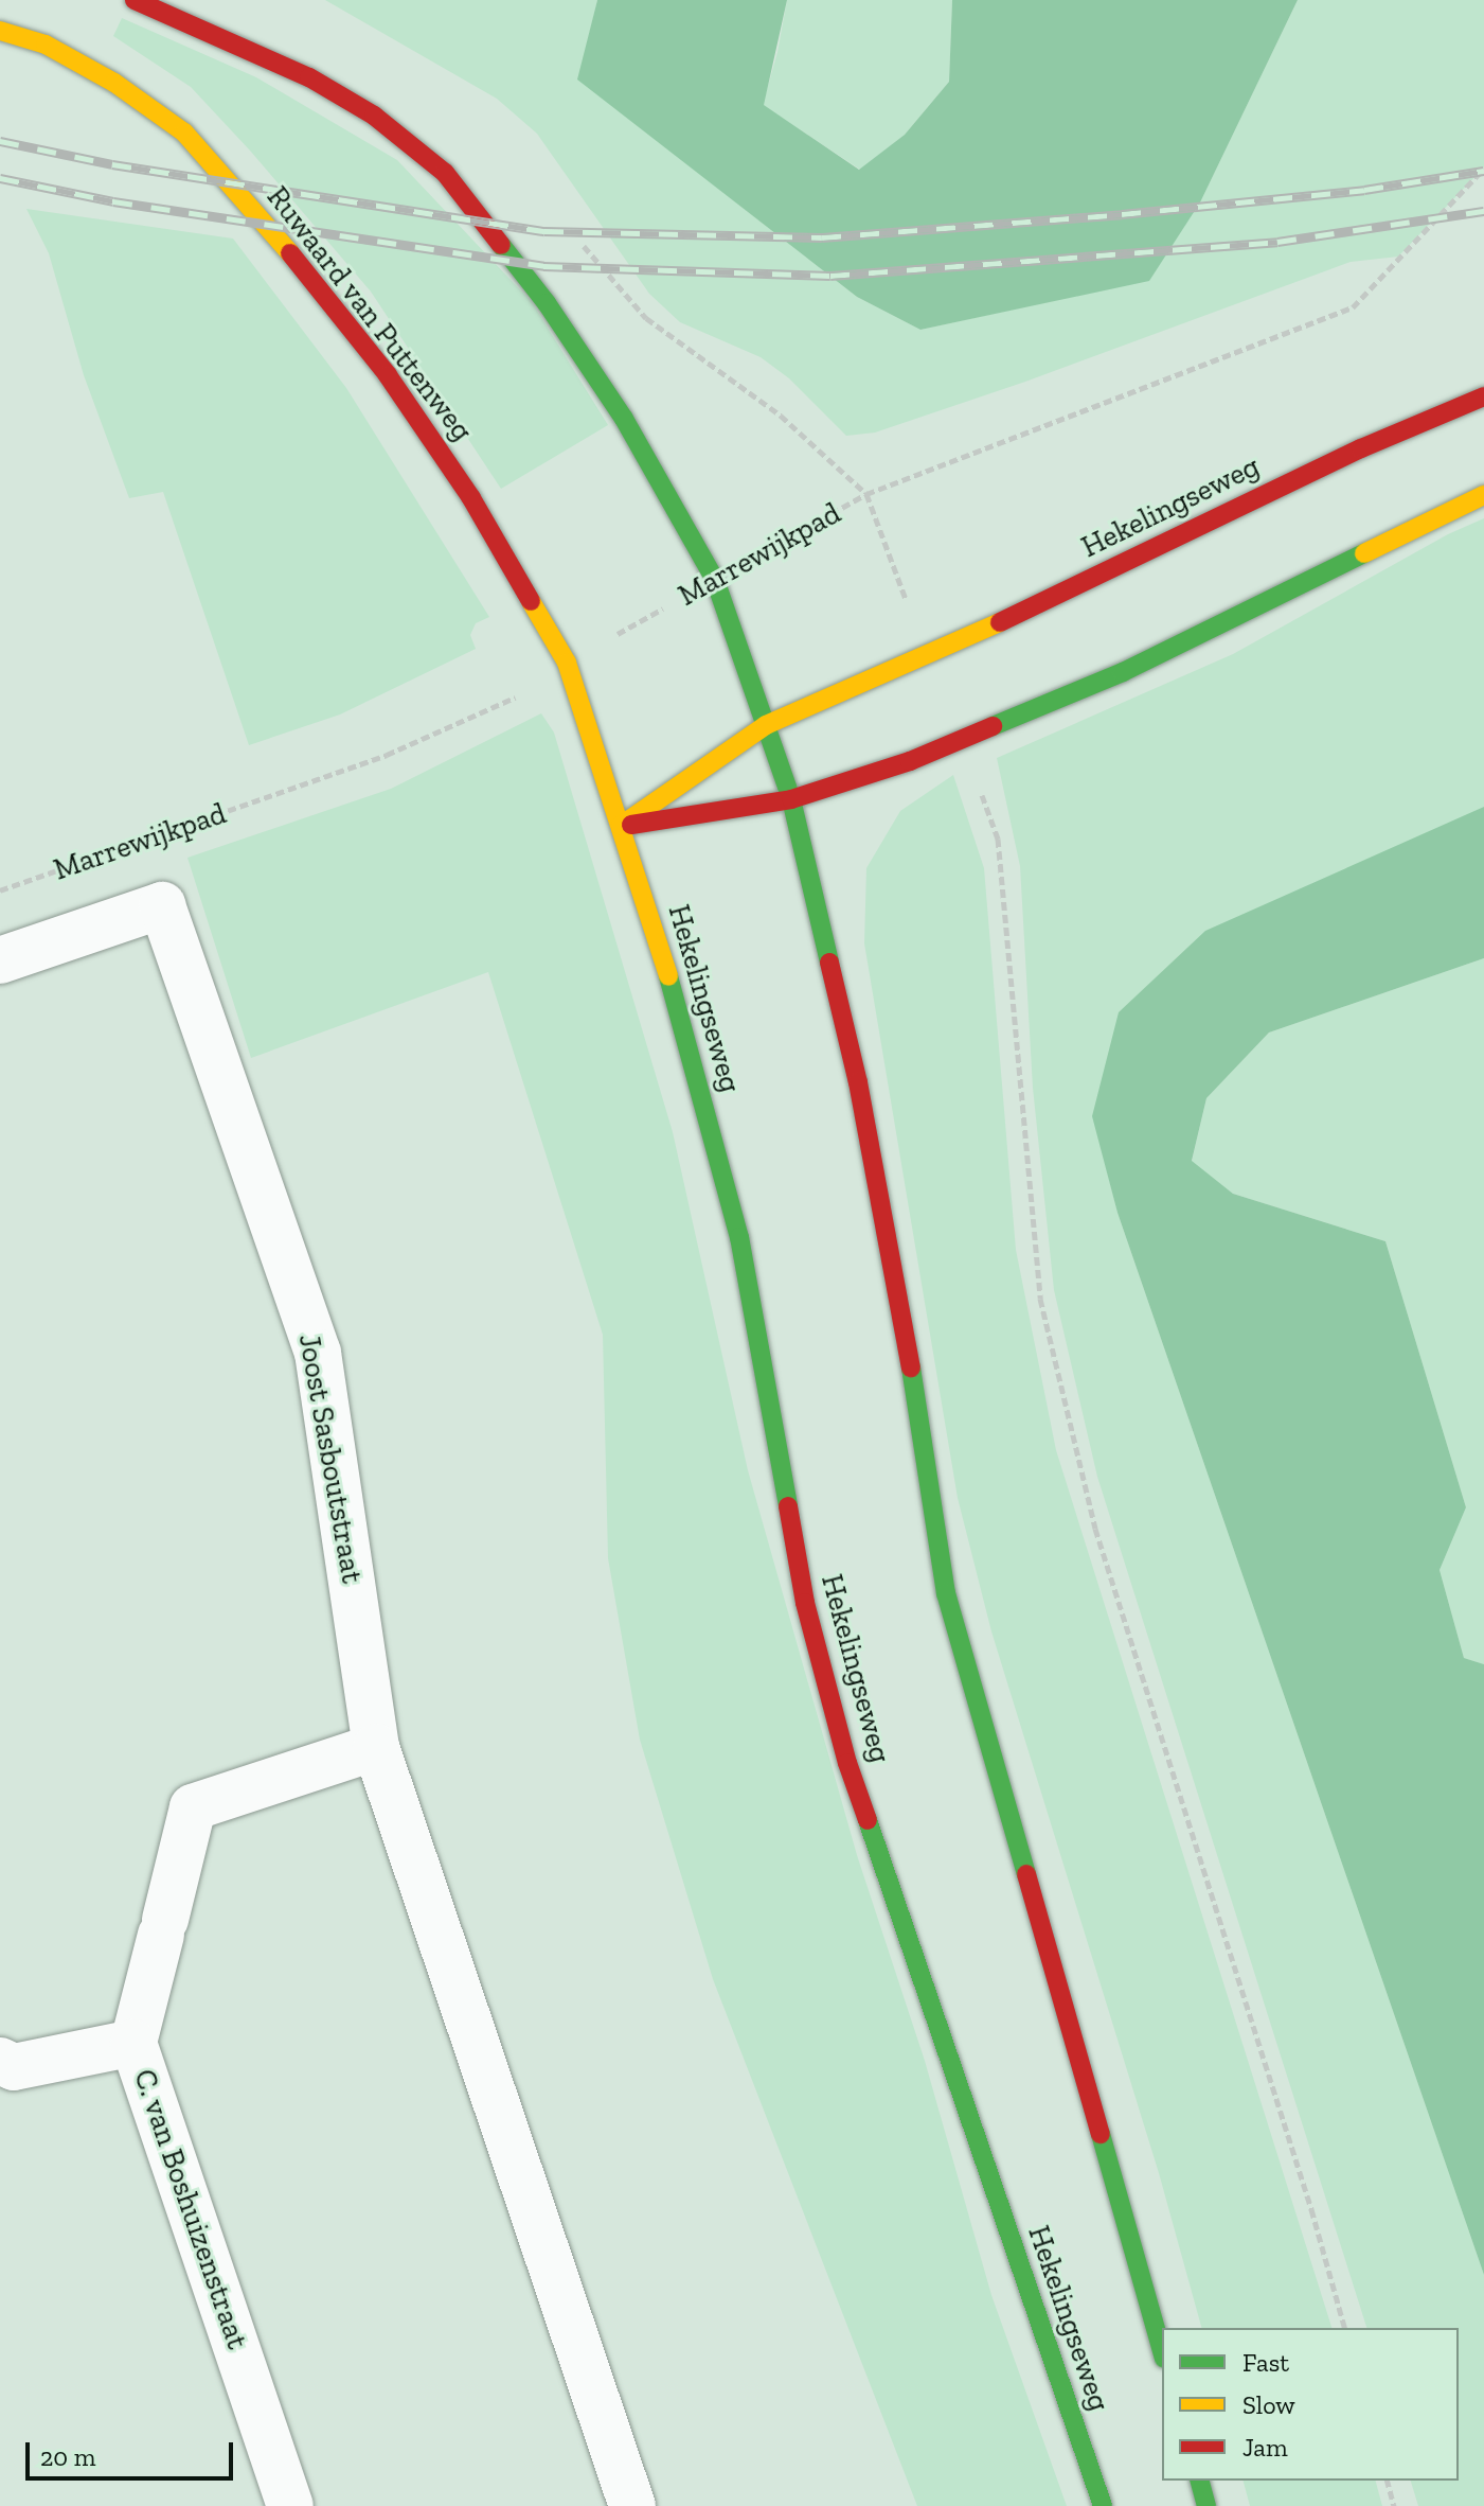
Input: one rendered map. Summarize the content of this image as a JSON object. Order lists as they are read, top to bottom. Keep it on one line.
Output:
{"streets":{"street":["Ruwaard van Puttenweg","Hekelingseweg","Joost Sasboutstraat","C. van Boshuizenstraat"],"path":["Marrewijkpad"]},"crossings":[["Ruwaard van Puttenweg","Hekelingseweg"],["Ruwaard van Puttenweg","Marrewijkpad"]],"legend":["Fast","Slow","Jam"],"scale_bar":"20 m"}
